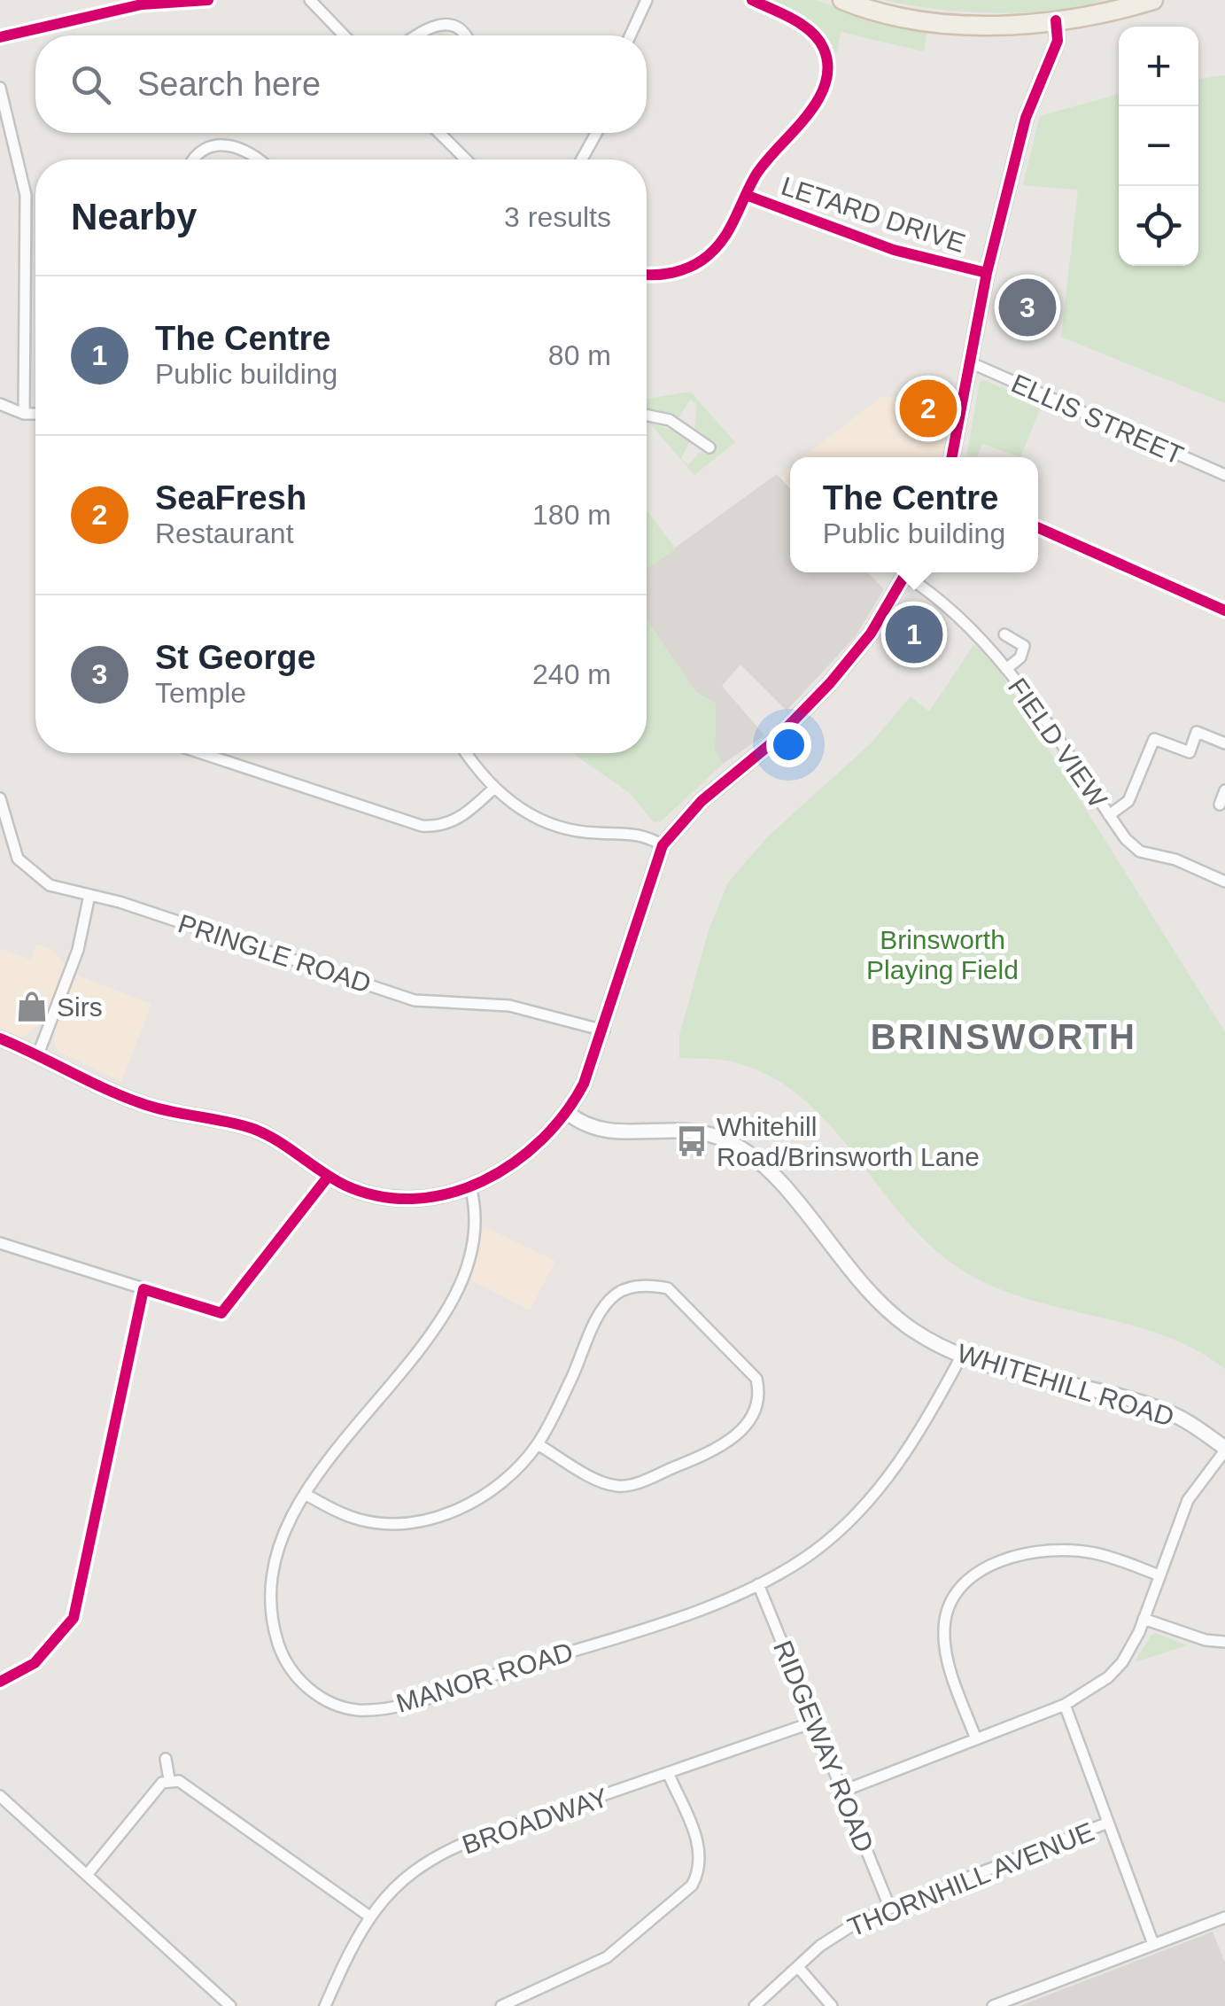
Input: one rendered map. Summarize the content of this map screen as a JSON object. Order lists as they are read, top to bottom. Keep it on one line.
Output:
{"streets":{"street":["LETARD DRIVE","ELLIS STREET","FIELD VIEW","PRINGLE ROAD","WHITEHILL ROAD","MANOR ROAD","RIDGEWAY ROAD","BROADWAY","THORNHILL AVENUE"]},"crossings":[["WHITEHILL ROAD","MANOR ROAD"],["MANOR ROAD","RIDGEWAY ROAD"],["RIDGEWAY ROAD","BROADWAY"],["RIDGEWAY ROAD","THORNHILL AVENUE"]],"districts":["BRINSWORTH"],"parks":["Brinsworth Playing Field"],"places":{"shop":["Sirs"],"bus stop":["Whitehill Road/Brinsworth Lane"]},"page":{"map_buttons":["+","−"],"search":"Search here","heading":["Nearby","3 results"],"pins":["3","2","1"],"list":[{"mark":"1","name":"The Centre","note":"Public building","value":"80 m"},{"mark":"2","name":"SeaFresh","note":"Restaurant","value":"180 m"},{"mark":"3","name":"St George","note":"Temple","value":"240 m"}],"popup":["The Centre","Public building"]}}
